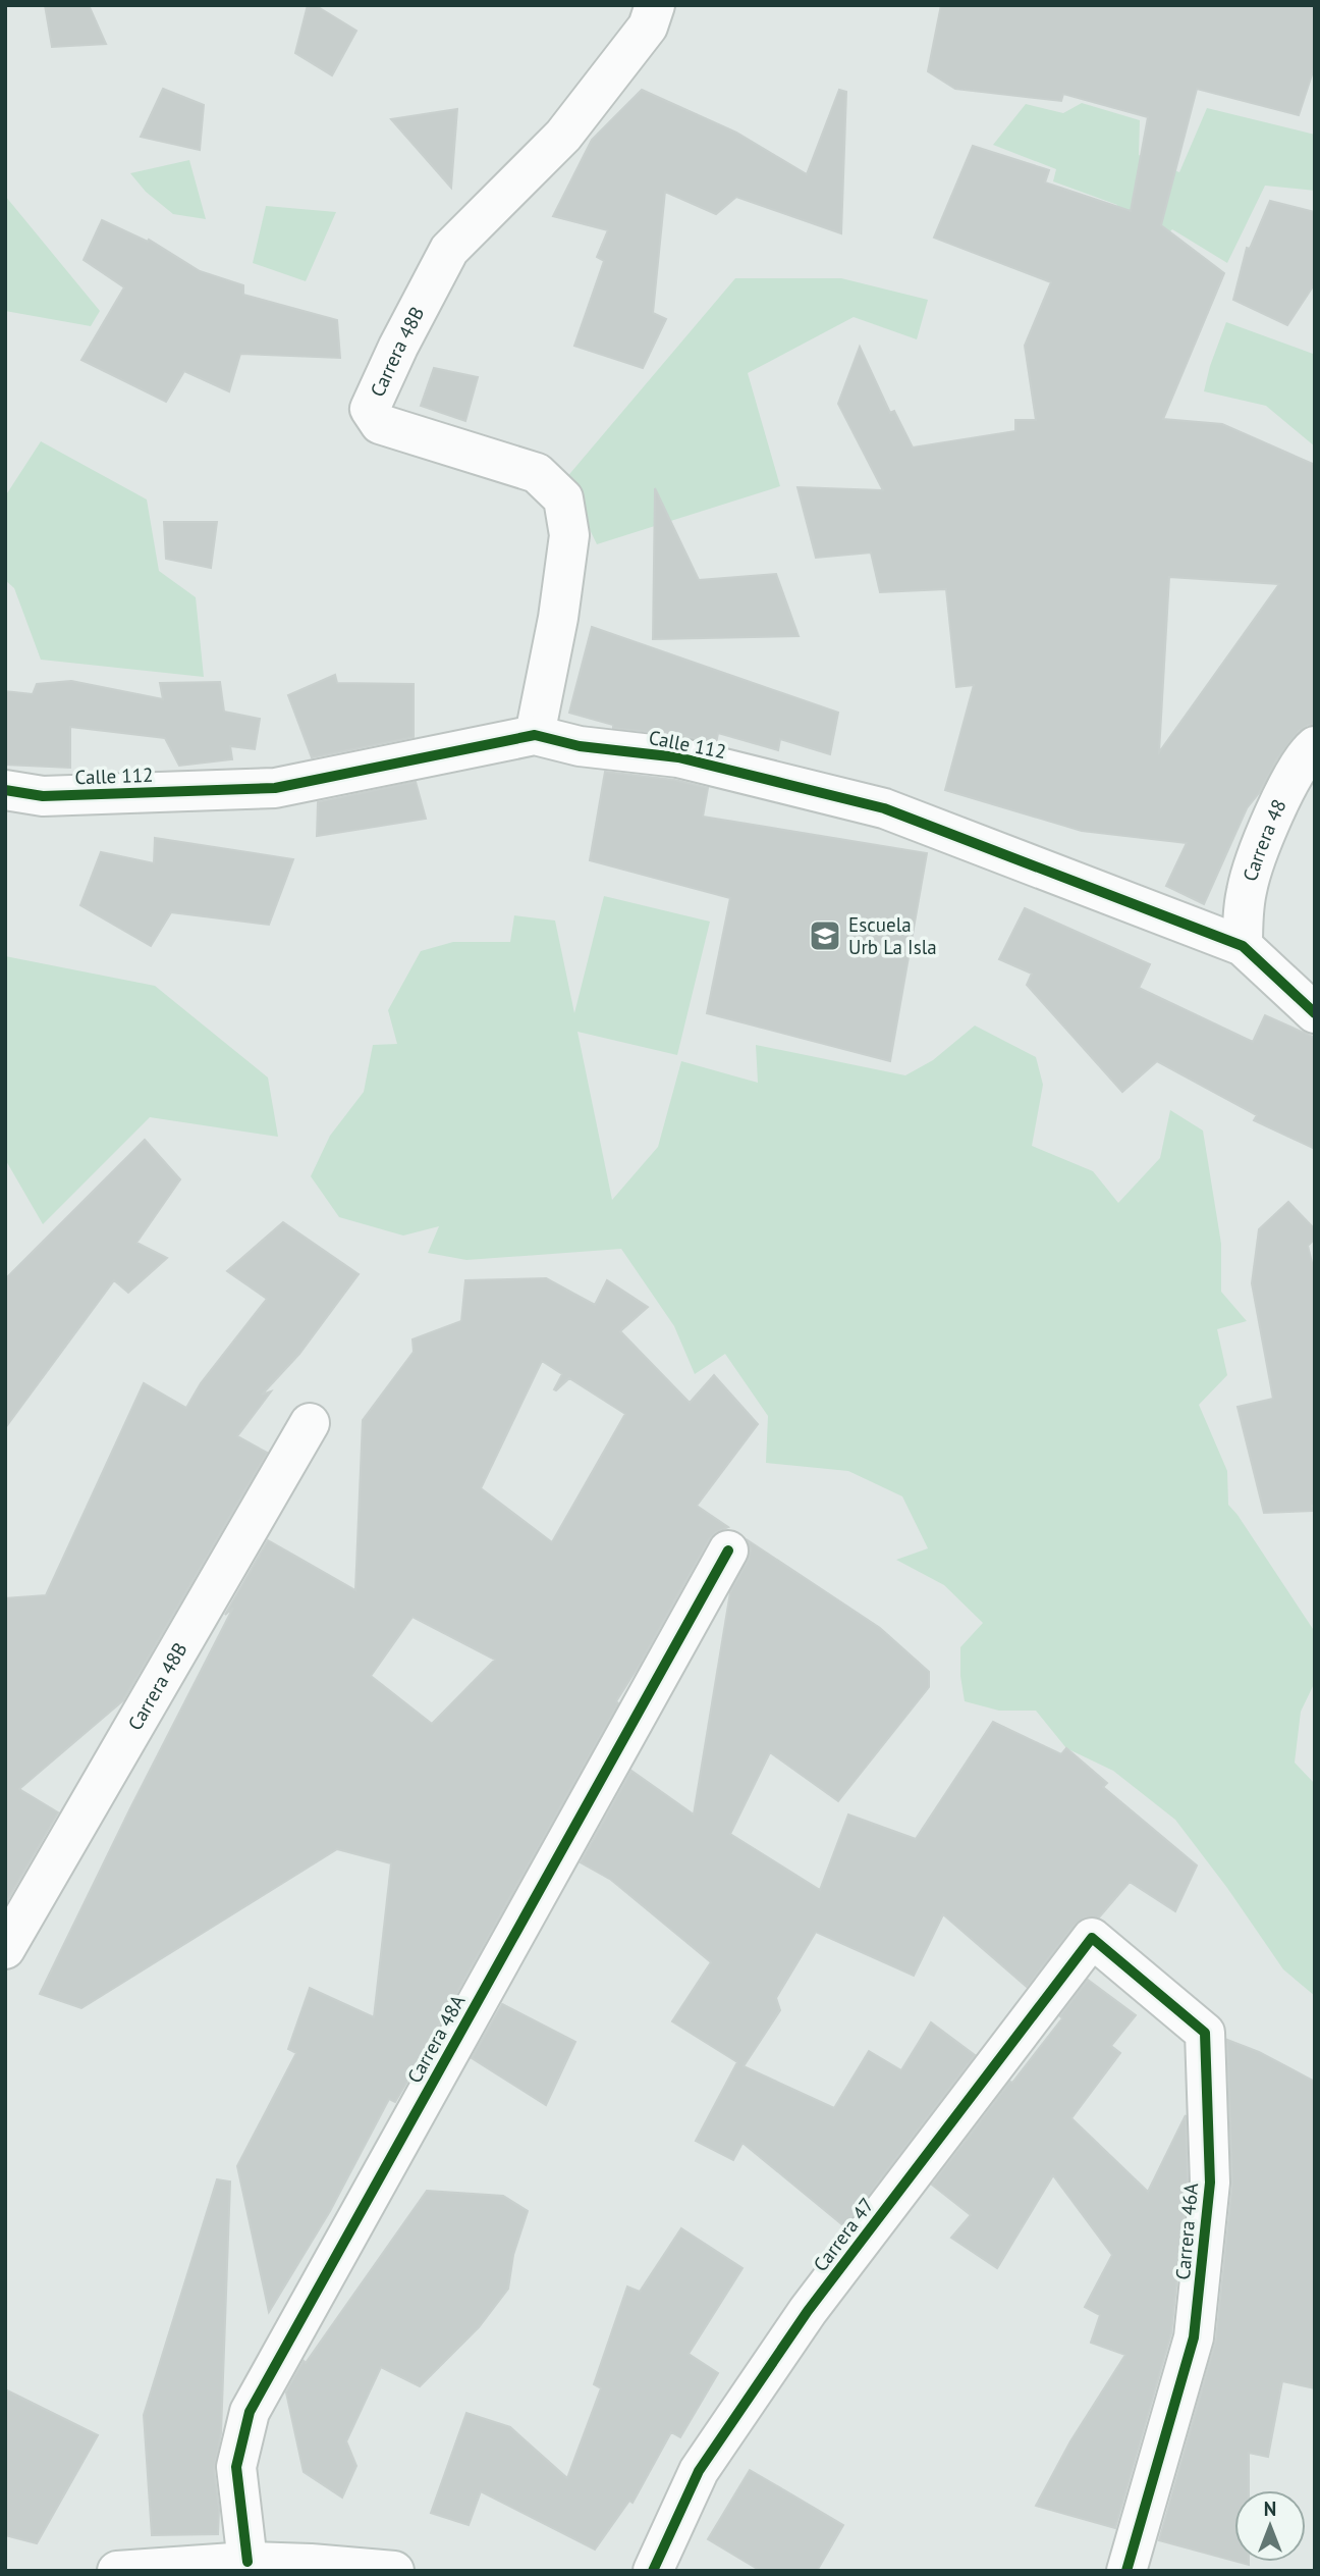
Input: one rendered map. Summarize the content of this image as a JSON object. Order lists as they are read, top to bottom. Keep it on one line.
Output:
{"streets":{"street":["Carrera 48B","Calle 112","Carrera 48","Carrera 48A","Carrera 46A","Carrera 47"]},"crossings":[["Carrera 48B","Calle 112"],["Calle 112","Carrera 48"],["Carrera 46A","Carrera 47"]],"places":{"school or university":["Escuela Urb La Isla"]},"north":"top"}
